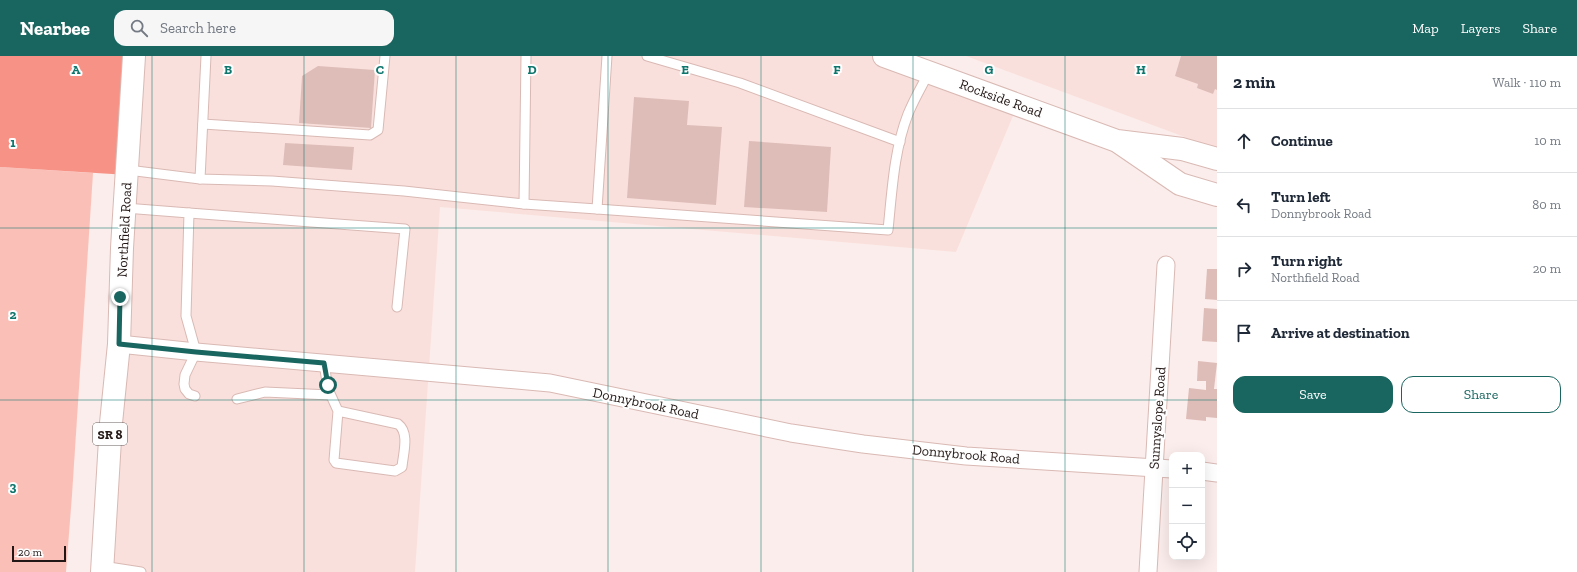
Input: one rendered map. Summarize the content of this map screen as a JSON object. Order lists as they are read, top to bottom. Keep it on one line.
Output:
{"streets":{"main road":["Rockside Road","Northfield Road","SR 8"],"street":["Donnybrook Road","Sunnyslope Road"]},"crossings":[["Northfield Road","Donnybrook Road"],["Donnybrook Road","Sunnyslope Road"]],"scale_bar":"20 m","page":{"header":"Nearbee","search":"Search here","nav":["Map","Layers","Share"],"heading":["2 min","Walk · 110 m"],"list":[["Continue","10 m"],["Turn left","Donnybrook Road","80 m"],["Turn right","Northfield Road","20 m"],"Arrive at destination"],"buttons":["Save","Share"],"map_buttons":["+","−"],"scale":"20 m"},"grid":{"columns":["A","B","C","D","E","F","G","H"],"rows":["1","2","3"]}}
